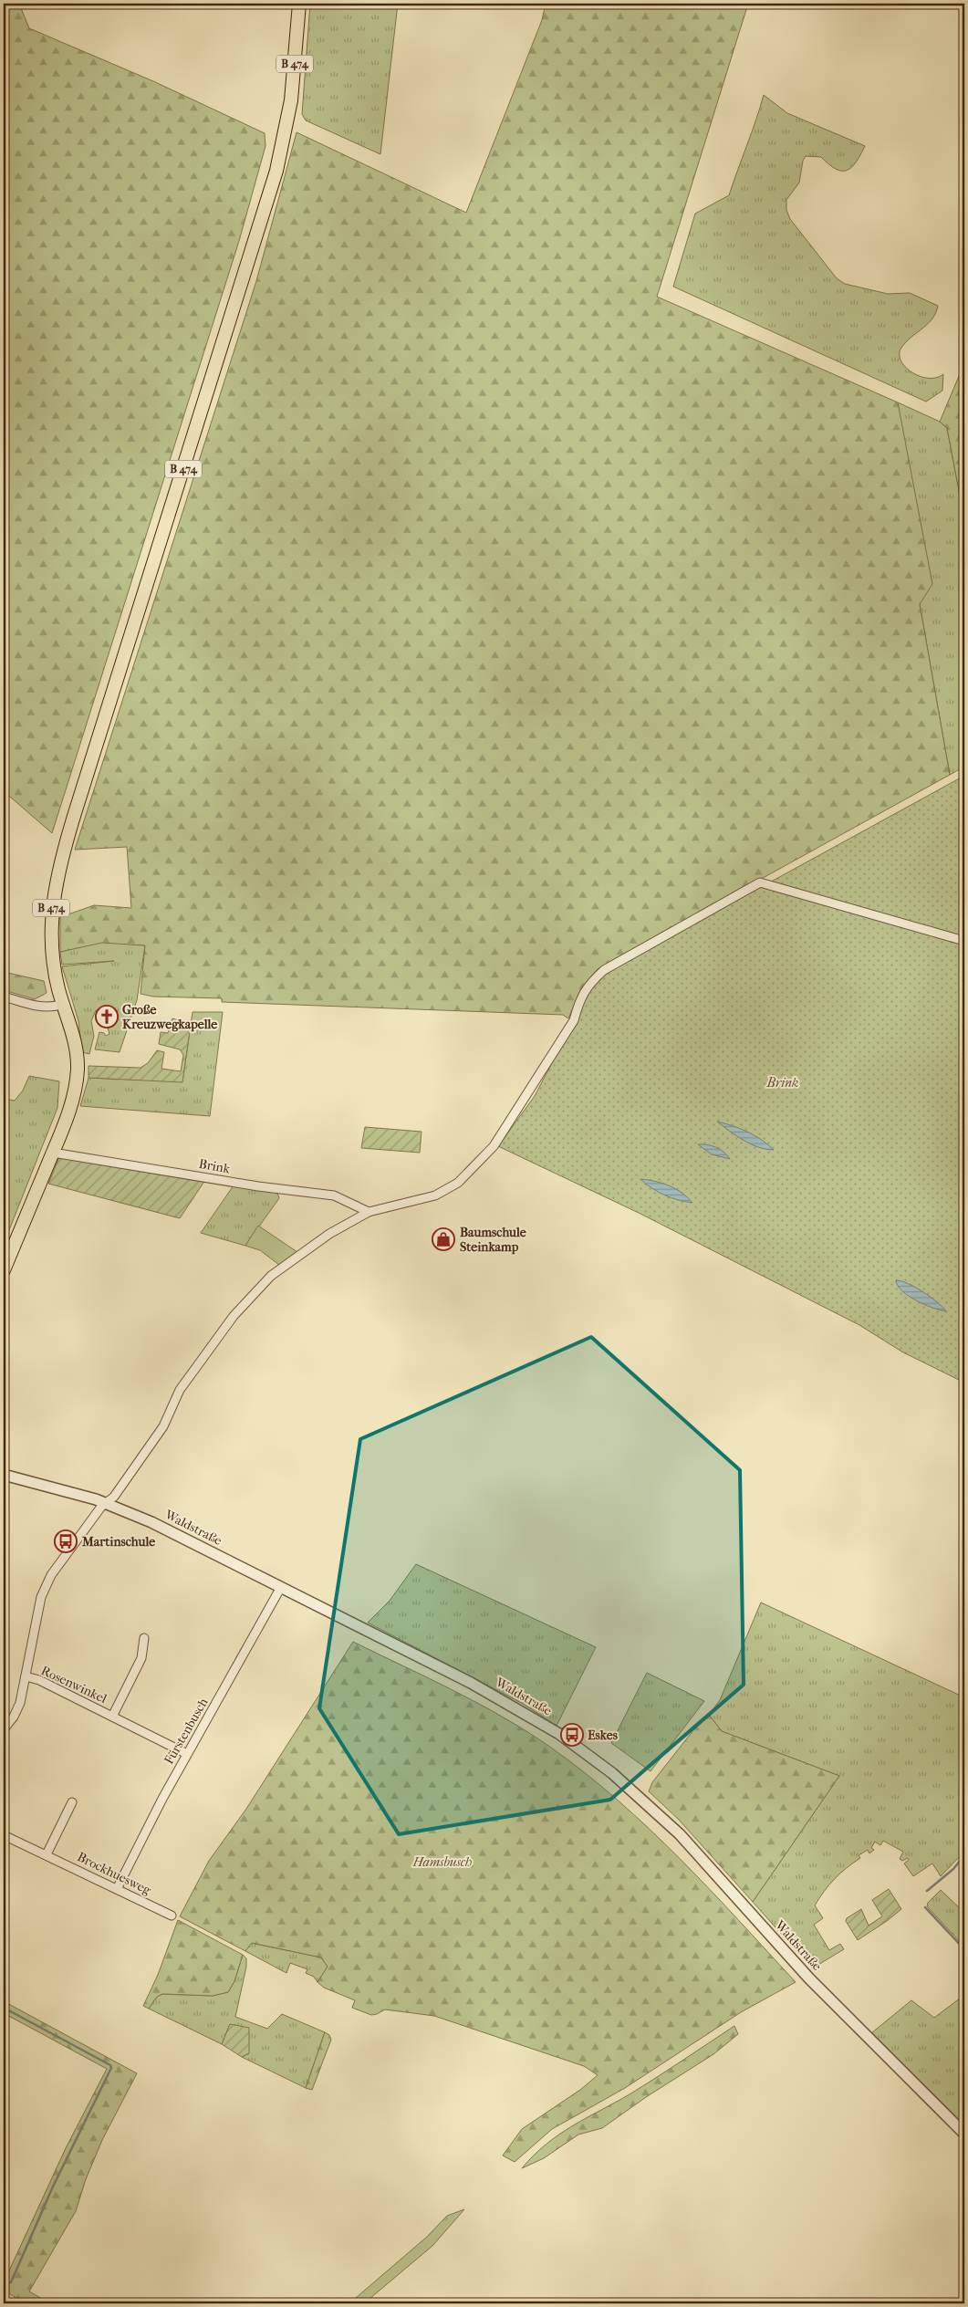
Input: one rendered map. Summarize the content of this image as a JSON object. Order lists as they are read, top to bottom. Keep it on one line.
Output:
{"streets":{"main road":["B 474"],"street":["Brink","Waldstraße","Rosenwinkel","Fürstenbusch","Brockhuesweg"]},"crossings":[["B 474","Brink"],["Waldstraße","Fürstenbusch"],["Rosenwinkel","Fürstenbusch"],["Fürstenbusch","Brockhuesweg"]],"parks":["Brink","Hamsbusch"],"places":{"church":["Große Kreuzwegkapelle"],"shop":["Baumschule Steinkamp"],"bus stop":["Martinschule","Eskes"]}}
